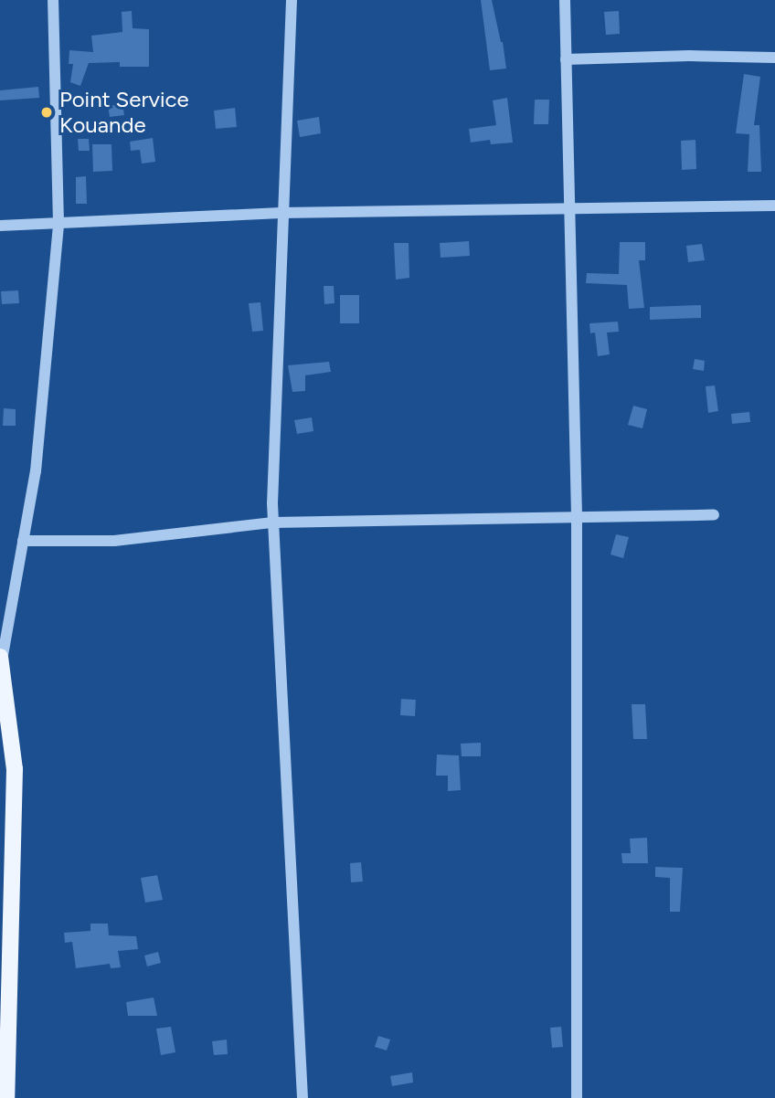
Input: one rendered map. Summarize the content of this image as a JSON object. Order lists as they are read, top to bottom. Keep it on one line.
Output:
{"places":["Point Service Kouande"]}
